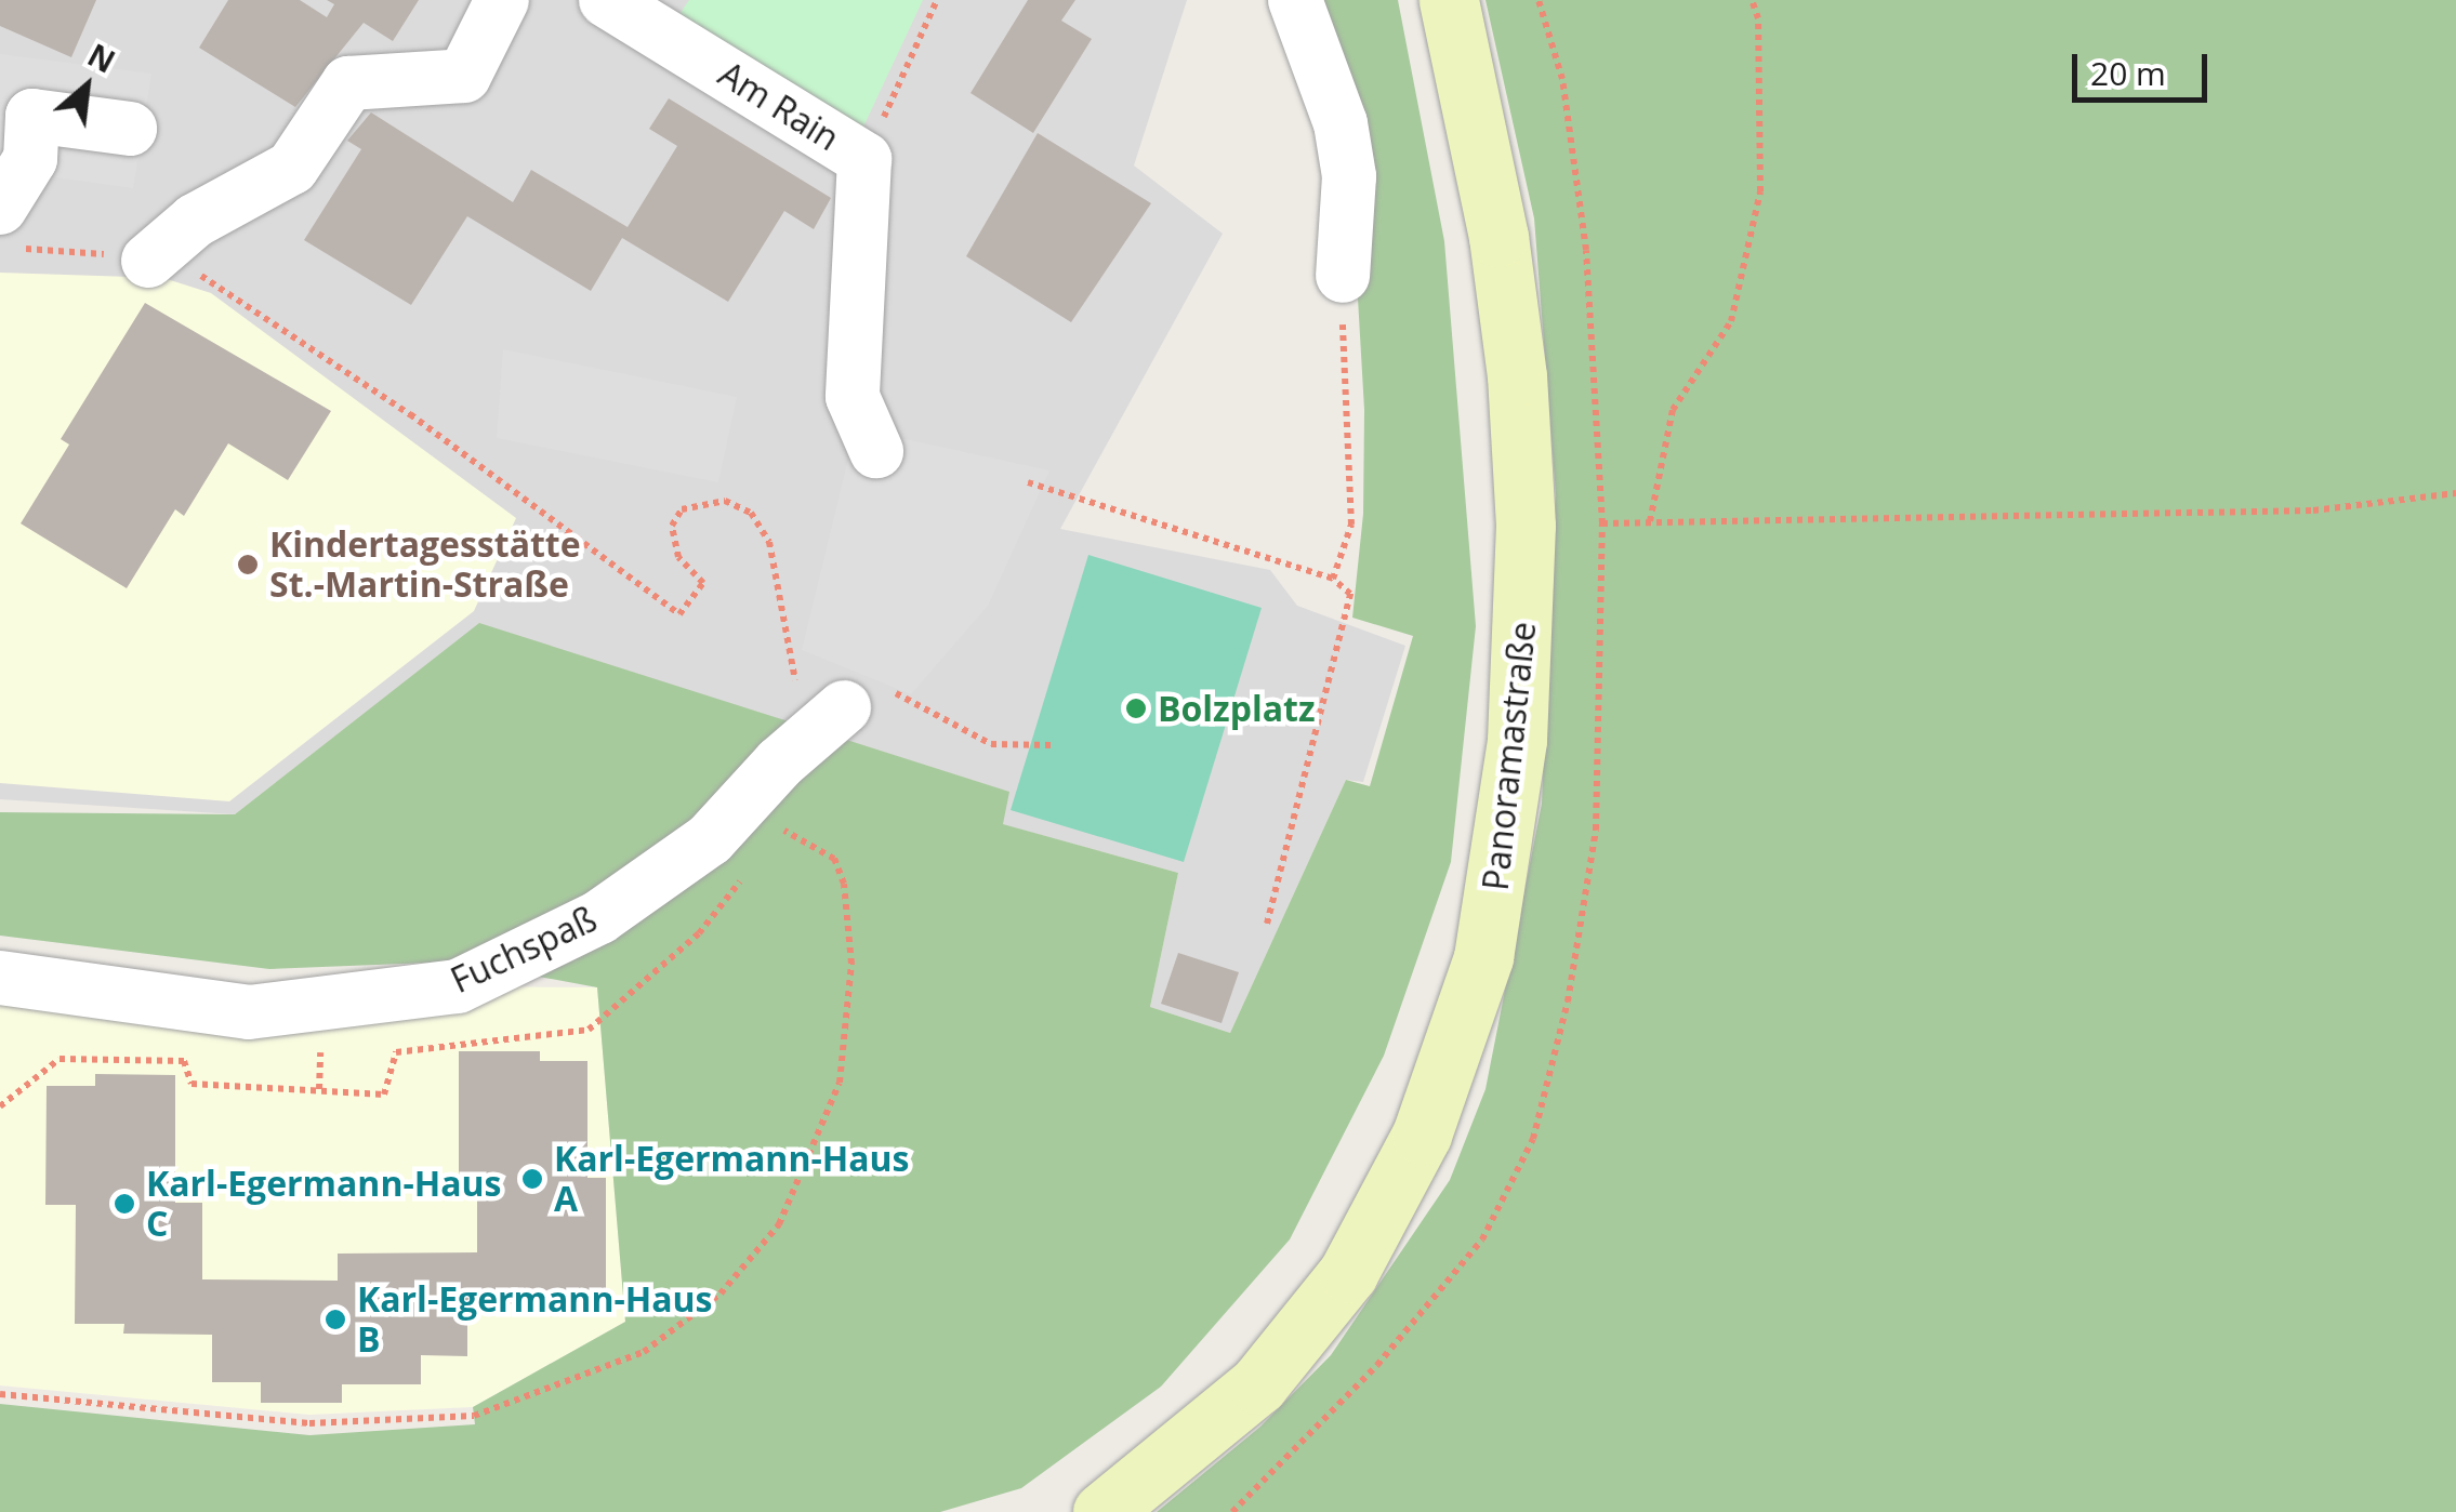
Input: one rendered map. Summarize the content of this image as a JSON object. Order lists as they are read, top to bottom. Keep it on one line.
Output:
{"streets":{"main road":["Panoramastraße"],"street":["Am Rain","Fuchspaß"]},"places":["Kindertagesstätte St.-Martin-Straße","Bolzplatz","Karl-Egermann-Haus A","Karl-Egermann-Haus C","Karl-Egermann-Haus B"],"scale_bar":"20 m","north":"top right"}
